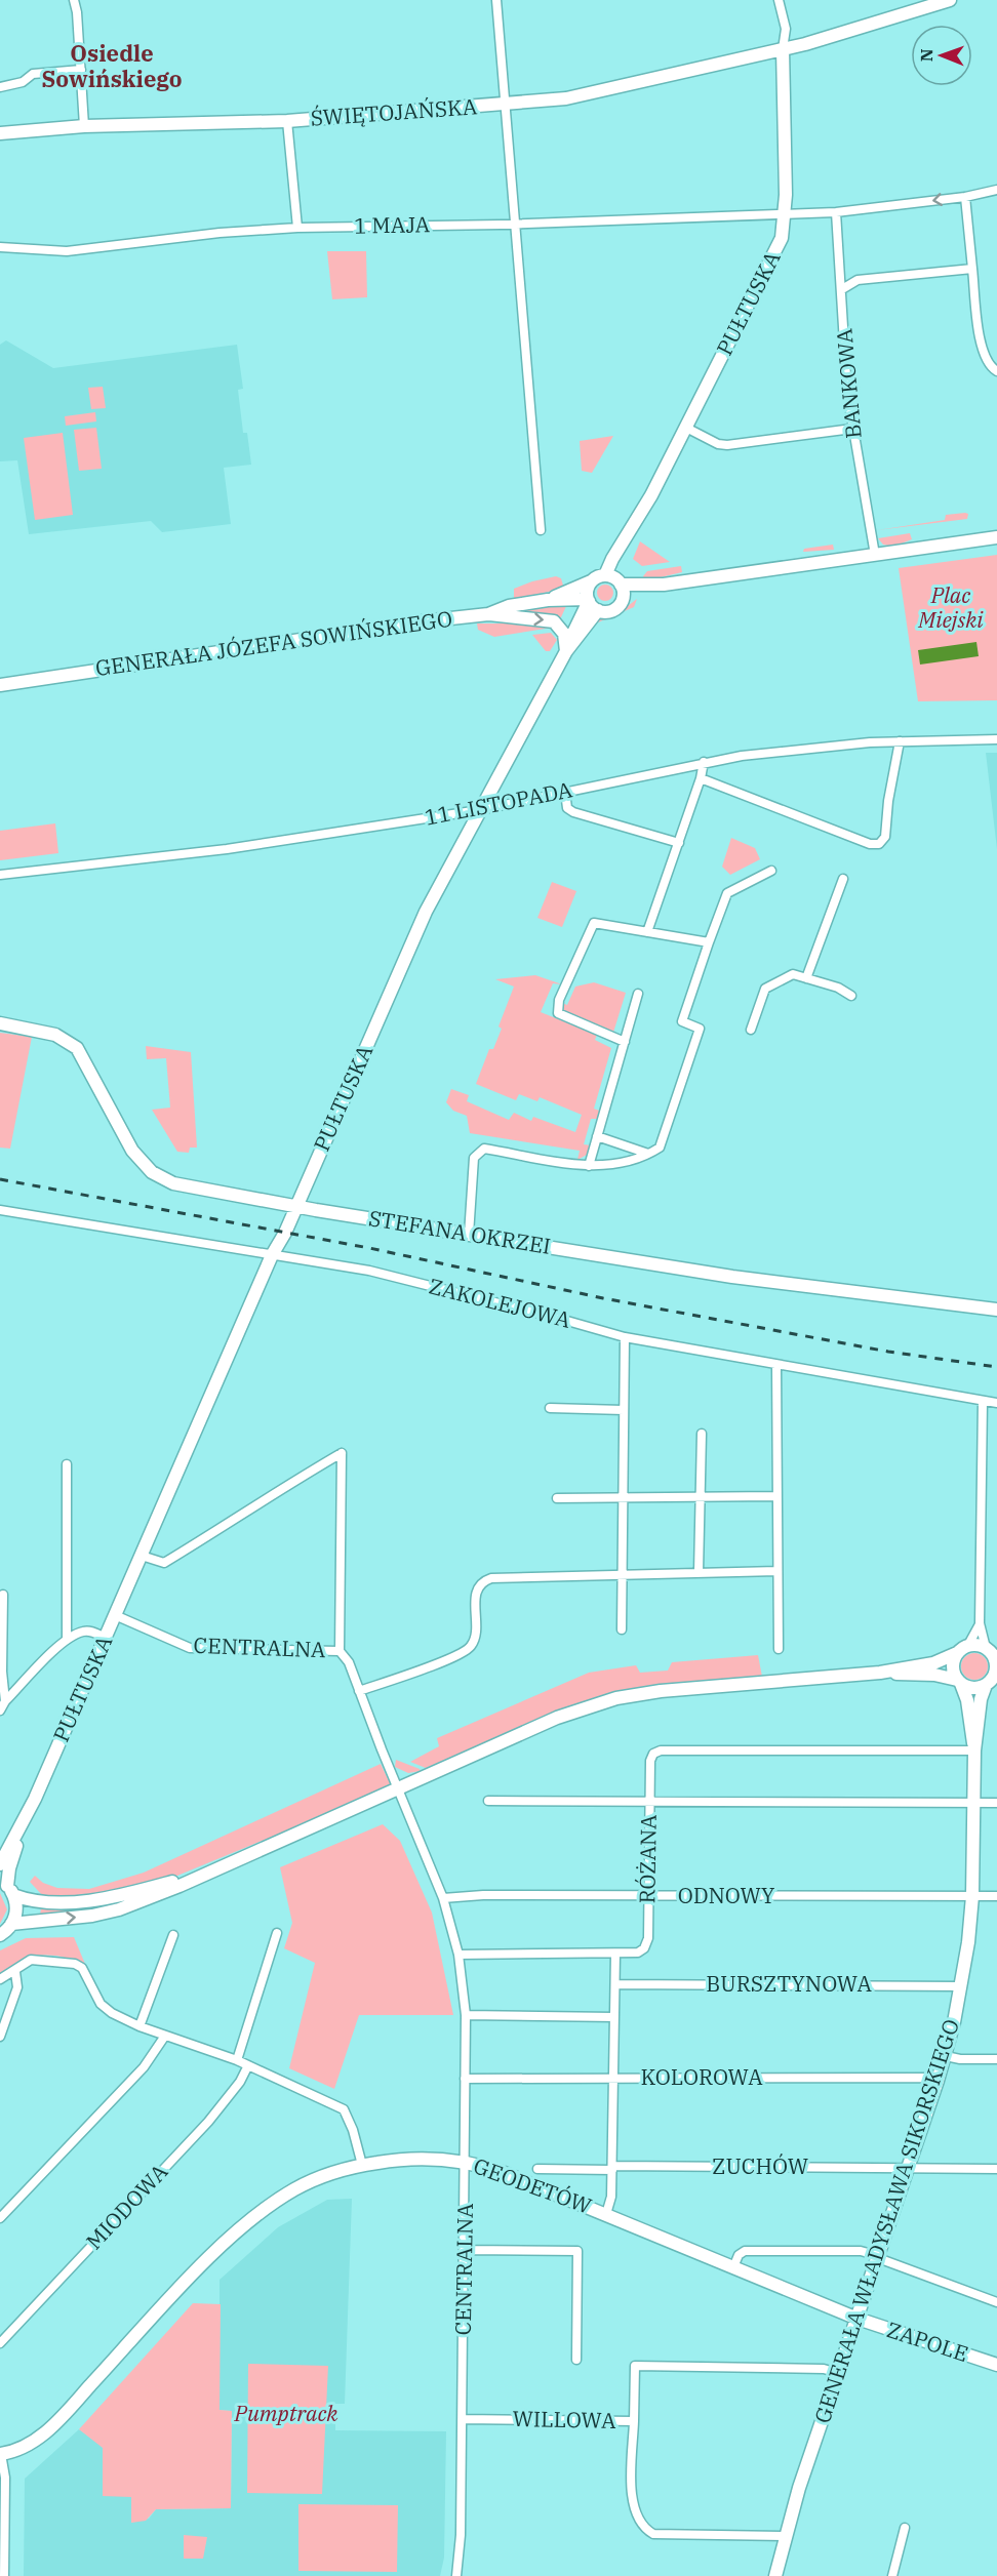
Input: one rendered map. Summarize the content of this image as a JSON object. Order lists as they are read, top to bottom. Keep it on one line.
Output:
{"streets":{"street":["ŚWIĘTOJAŃSKA","1 MAJA","PUŁTUSKA","BANKOWA","GENERAŁA JÓZEFA SOWIŃSKIEGO","11 LISTOPADA","STEFANA OKRZEI","ZAKOLEJOWA","CENTRALNA","RÓŻANA","ODNOWY","BURSZTYNOWA","KOLOROWA","ZUCHÓW","GEODETÓW","MIODOWA","GENERAŁA WŁADYSŁAWA SIKORSKIEGO","ZAPOLE","WILLOWA"]},"crossings":[["ŚWIĘTOJAŃSKA","PUŁTUSKA"],["1 MAJA","PUŁTUSKA"],["1 MAJA","BANKOWA"],["PUŁTUSKA","GENERAŁA JÓZEFA SOWIŃSKIEGO"],["PUŁTUSKA","11 LISTOPADA"],["PUŁTUSKA","STEFANA OKRZEI"],["PUŁTUSKA","ZAKOLEJOWA"],["PUŁTUSKA","CENTRALNA"],["CENTRALNA","ODNOWY"],["CENTRALNA","KOLOROWA"],["CENTRALNA","GEODETÓW"],["CENTRALNA","WILLOWA"],["RÓŻANA","ODNOWY"],["RÓŻANA","GENERAŁA WŁADYSŁAWA SIKORSKIEGO"],["ODNOWY","GENERAŁA WŁADYSŁAWA SIKORSKIEGO"],["BURSZTYNOWA","GENERAŁA WŁADYSŁAWA SIKORSKIEGO"],["KOLOROWA","GENERAŁA WŁADYSŁAWA SIKORSKIEGO"],["ZUCHÓW","GENERAŁA WŁADYSŁAWA SIKORSKIEGO"],["GEODETÓW","GENERAŁA WŁADYSŁAWA SIKORSKIEGO"],["GEODETÓW","ZAPOLE"],["GENERAŁA WŁADYSŁAWA SIKORSKIEGO","ZAPOLE"],["GENERAŁA WŁADYSŁAWA SIKORSKIEGO","WILLOWA"]],"districts":["Osiedle Sowińskiego"],"parks":["Plac Miejski","Pumptrack"],"north":"left"}
